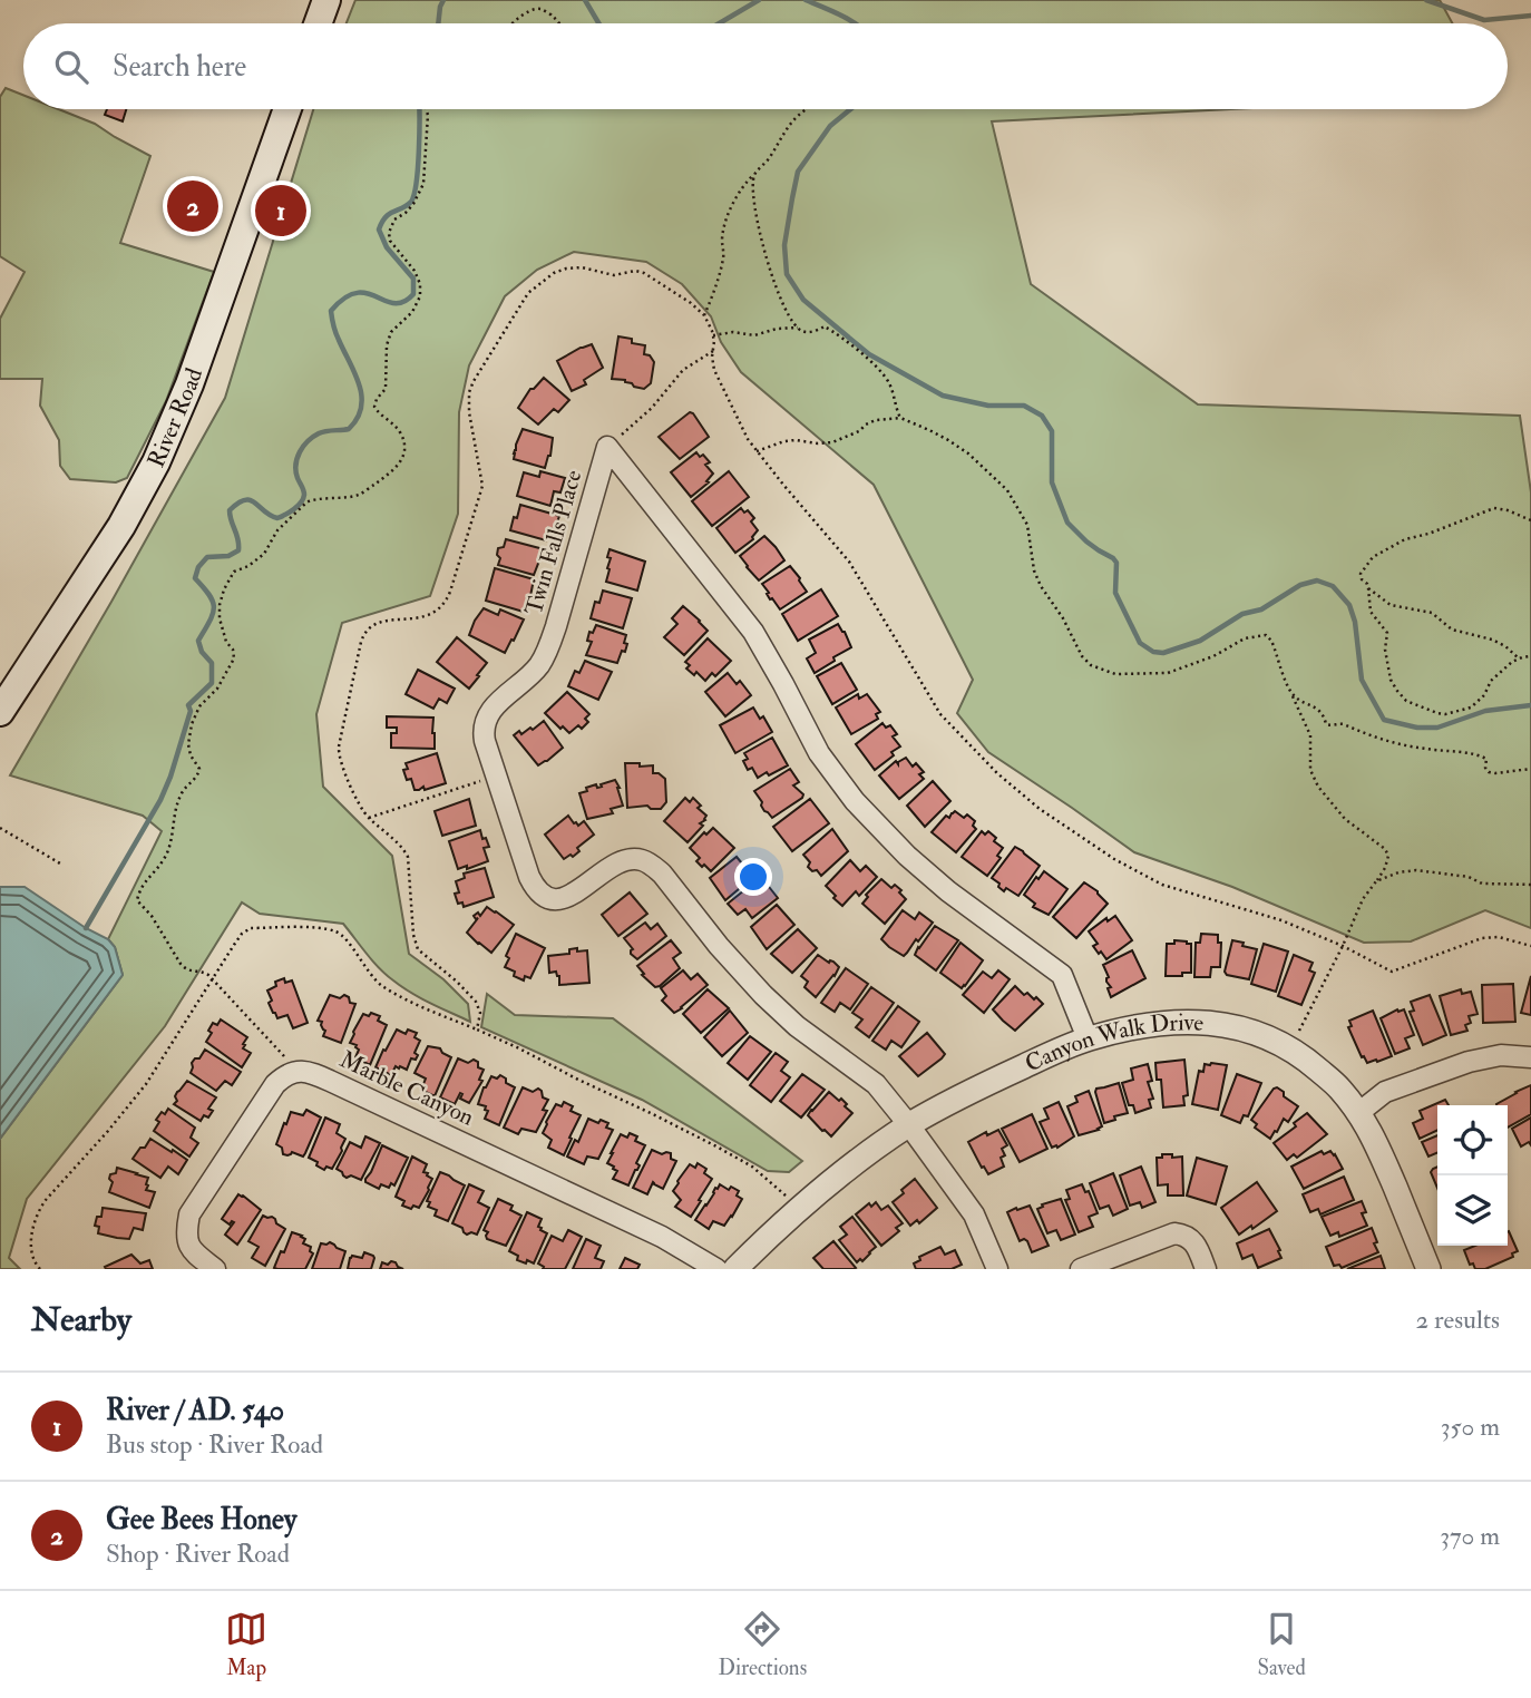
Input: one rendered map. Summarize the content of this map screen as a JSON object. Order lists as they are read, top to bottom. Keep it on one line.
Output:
{"streets":{"main road":["River Road"],"street":["Twin Falls Place","Canyon Walk Drive","Marble Canyon"]},"crossings":[["Twin Falls Place","Canyon Walk Drive"]],"page":{"search":"Search here","pins":["2","1"],"heading":["Nearby","2 results"],"list":[{"mark":"1","name":"River / AD. 540","note":"Bus stop · River Road","value":"350 m"},{"mark":"2","name":"Gee Bees Honey","note":"Shop · River Road","value":"370 m"}],"nav":["Map","Directions","Saved"]}}
